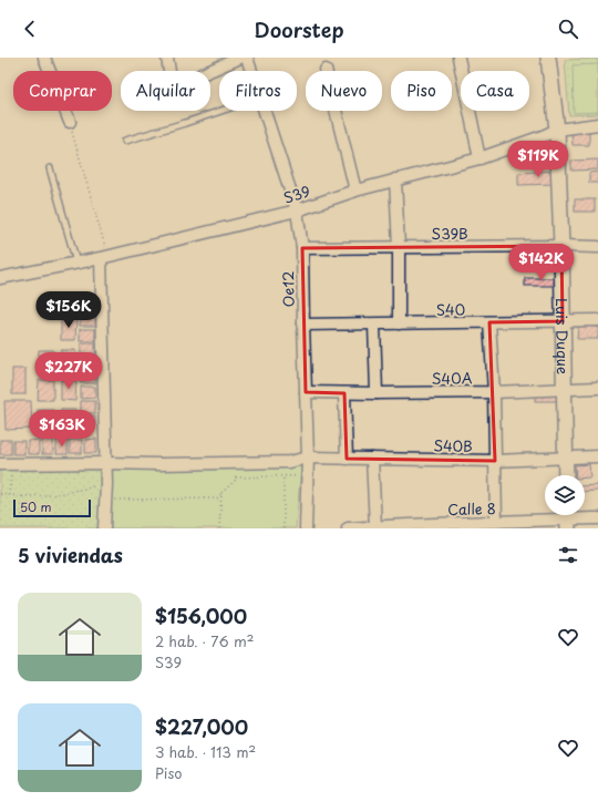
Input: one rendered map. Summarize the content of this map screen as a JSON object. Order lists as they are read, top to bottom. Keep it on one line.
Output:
{"streets":{"street":["S39","S39B","Oe12","S40","Luis Duque","S40A","S40B","Calle 8"]},"crossings":[["S39","Oe12"],["S39","Luis Duque"],["S39B","Oe12"],["S39B","Luis Duque"],["Oe12","S40"],["Oe12","S40A"],["Oe12","S40B"],["S40","Luis Duque"],["Luis Duque","S40A"],["Luis Duque","S40B"]],"scale_bar":"50 m","page":{"header":"Doorstep","chip":["Comprar","Alquilar","Filtros","Nuevo","Piso","Casa"],"price":["$119K","$142K","$156K","$227K","$163K"],"scale":"50 m","heading":"5 viviendas","list":[{"name":"$156,000","note":"2 hab. · 76 m² · S39"},{"name":"$227,000","note":"3 hab. · 113 m² · Piso"}]}}
